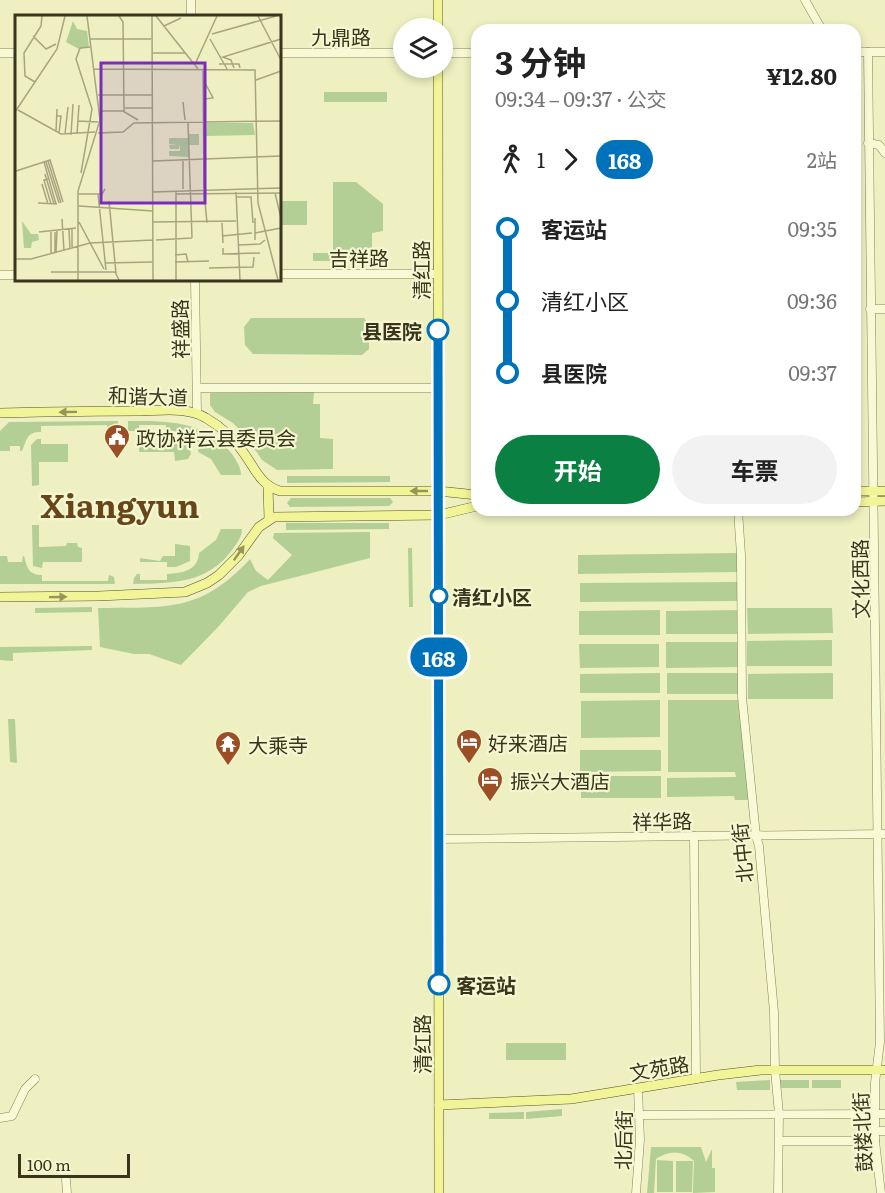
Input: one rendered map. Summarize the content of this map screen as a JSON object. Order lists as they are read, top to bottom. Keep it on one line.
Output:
{"streets":{"main road":["清红路","和谐大道","文苑路"],"street":["九鼎路","吉祥路","祥盛路","文化西路","祥华路","北中街","鼓楼北街","北后街"]},"crossings":[["吉祥路","清红路"],["清红路","祥华路"],["清红路","文苑路"],["祥盛路","和谐大道"],["文化西路","祥华路"],["文化西路","文苑路"],["文化西路","鼓楼北街"],["祥华路","北中街"],["北中街","文苑路"],["文苑路","鼓楼北街"],["文苑路","北后街"]],"one_way":["和谐大道"],"districts":["Xiangyun"],"places":{"other":["县医院","清红小区","客运站"],"public building":["政协祥云县委员会"],"hotel":["好来酒店","振兴大酒店"],"temple":["大乘寺"]},"lines":["bus line 168"],"scale_bar":"100 m","page":{"on_map":"168","heading":["3 分钟","09:34 – 09:37 · 公交","¥12.80"],"legs":["1","168","2站"],"list":[{"name":"客运站","value":"09:35"},{"name":"清红小区","value":"09:36"},{"name":"县医院","value":"09:37"}],"buttons":["开始","车票"],"scale":"100 m"}}
